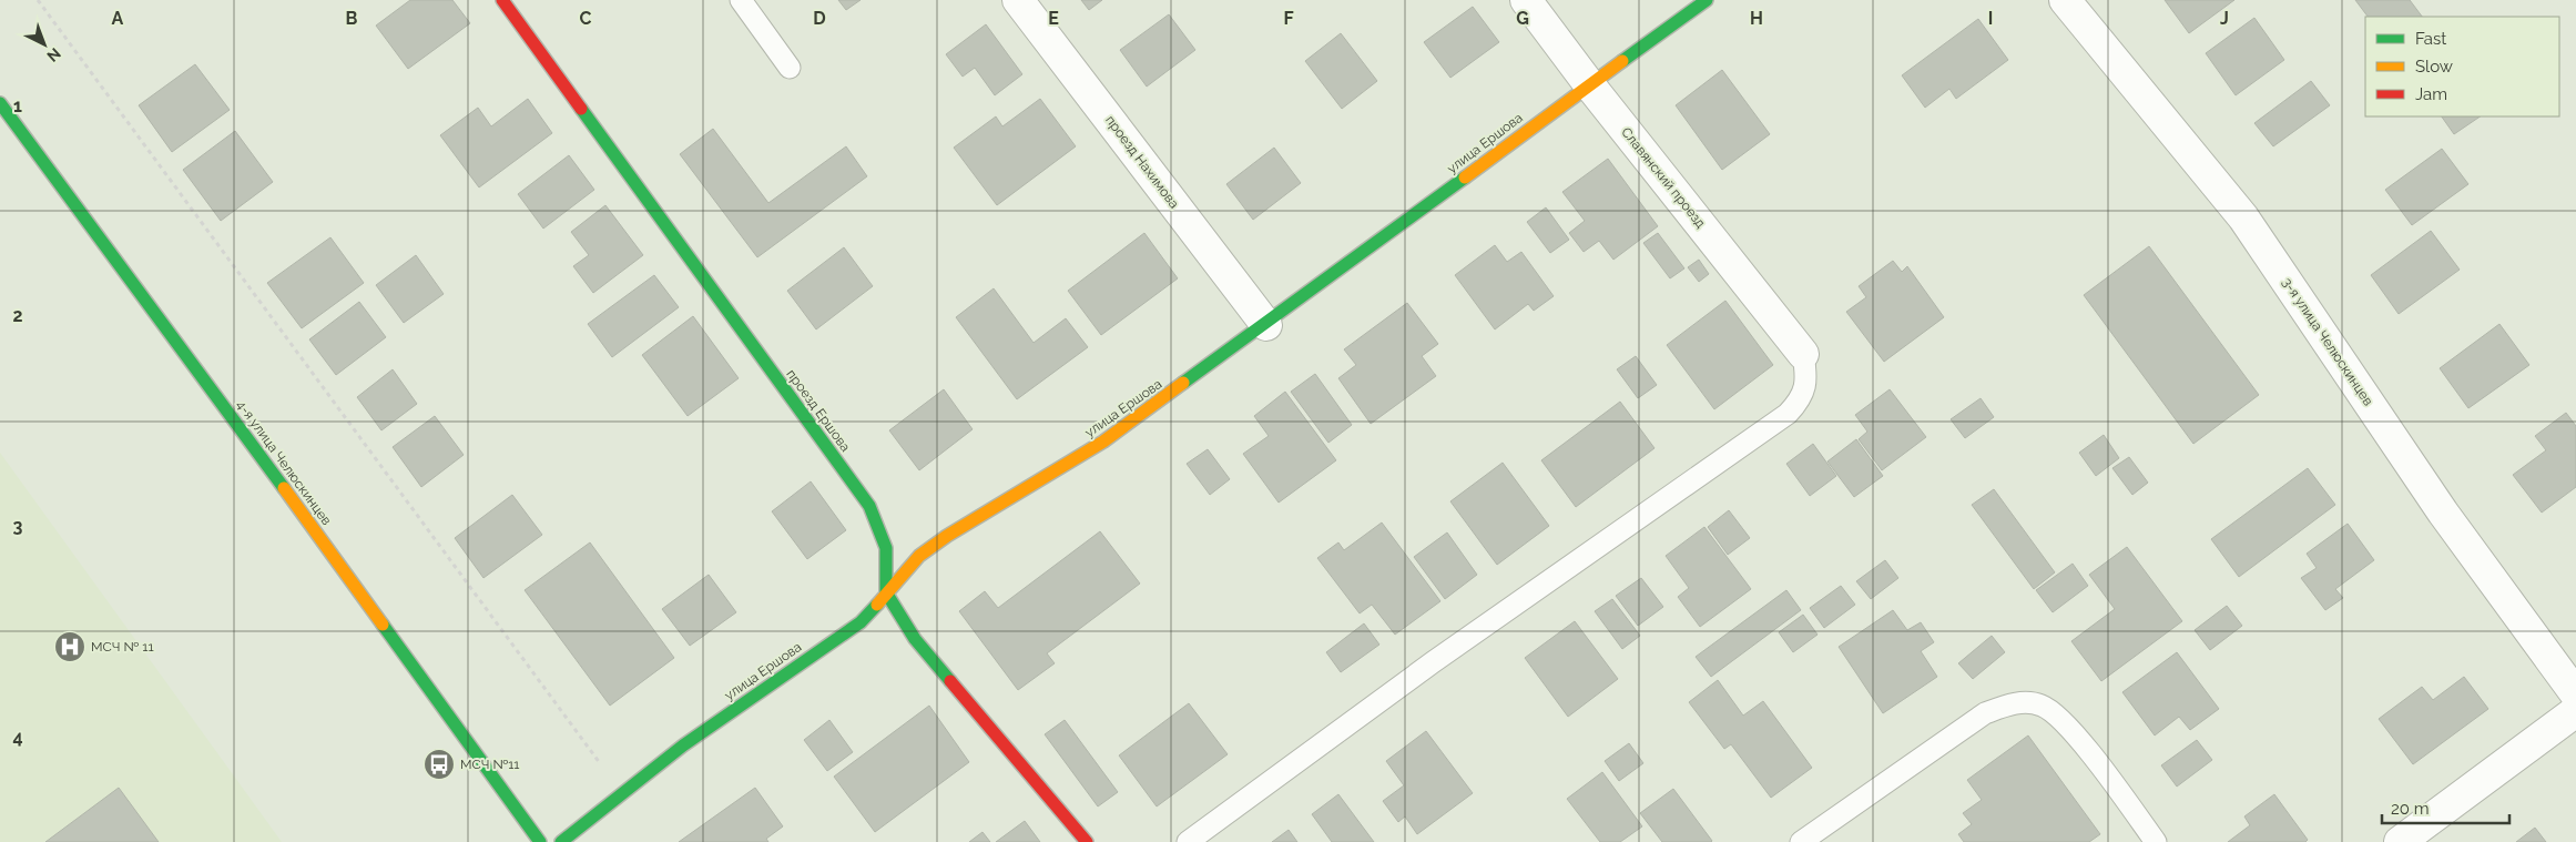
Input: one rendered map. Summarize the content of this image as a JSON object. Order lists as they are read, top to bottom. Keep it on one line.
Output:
{"streets":{"street":["улица Ершова","проезд Нахимова","Славянский проезд","3-я улица Челюскинцев","проезд Ершова","4-я улица Челюскинцев"]},"crossings":[["улица Ершова","проезд Нахимова"],["улица Ершова","Славянский проезд"],["улица Ершова","проезд Ершова"]],"places":{"hospital":["МСЧ № 11"],"bus stop":["МСЧ №11"]},"legend":["Fast","Slow","Jam"],"scale_bar":"20 m","north":"bottom right","grid":{"columns":["A","B","C","D","E","F","G","H","I","J"],"rows":["1","2","3","4"]}}
